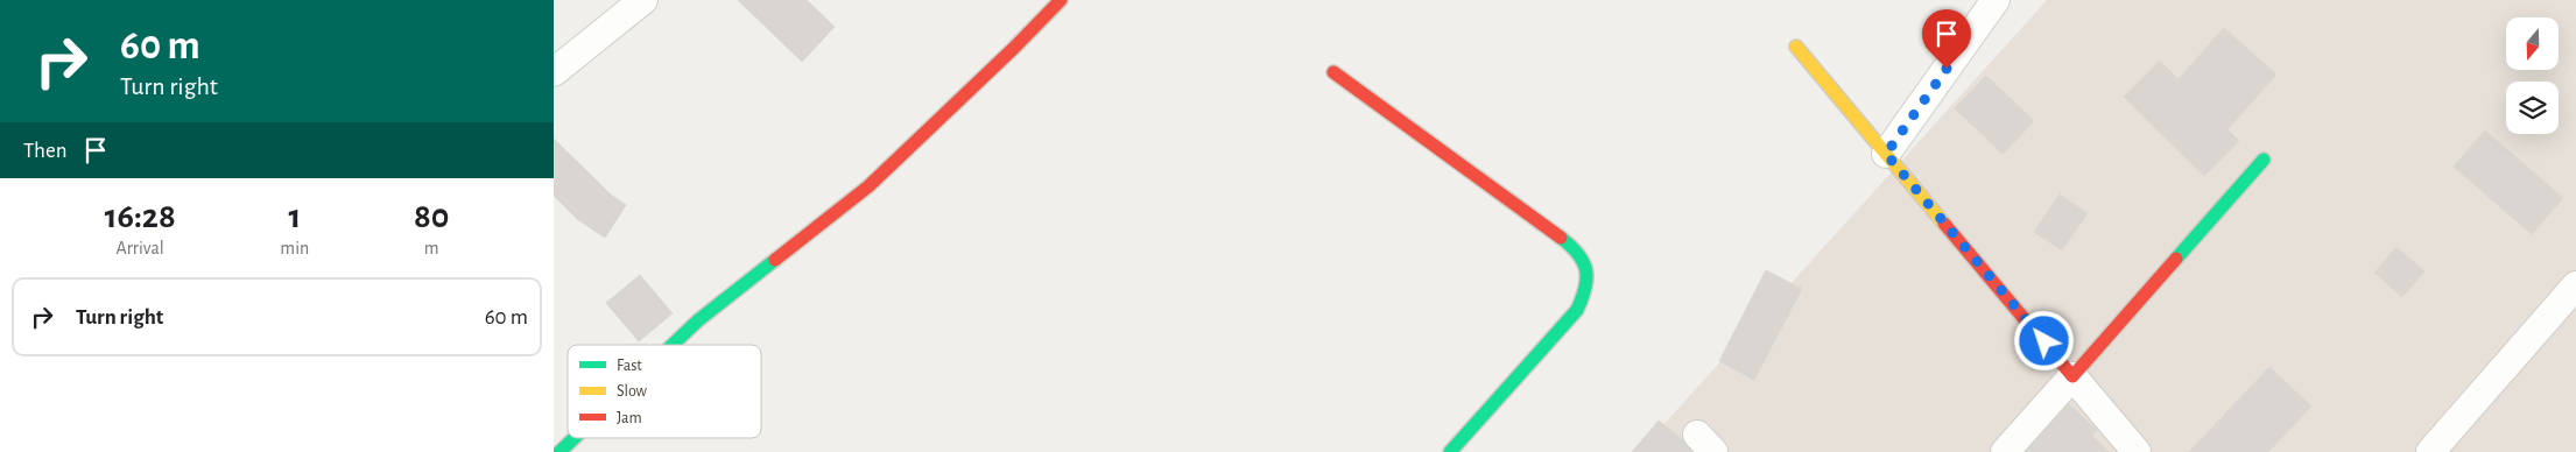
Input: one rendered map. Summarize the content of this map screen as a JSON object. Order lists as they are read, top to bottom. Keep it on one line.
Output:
{"legend":["Fast","Slow","Jam"],"north":"bottom","page":{"turn":["60 m","Turn right"],"then":"Then","eta":["16:28","Arrival","1","min","80","m"],"list":[{"name":"Turn right","value":"60 m"}]}}
